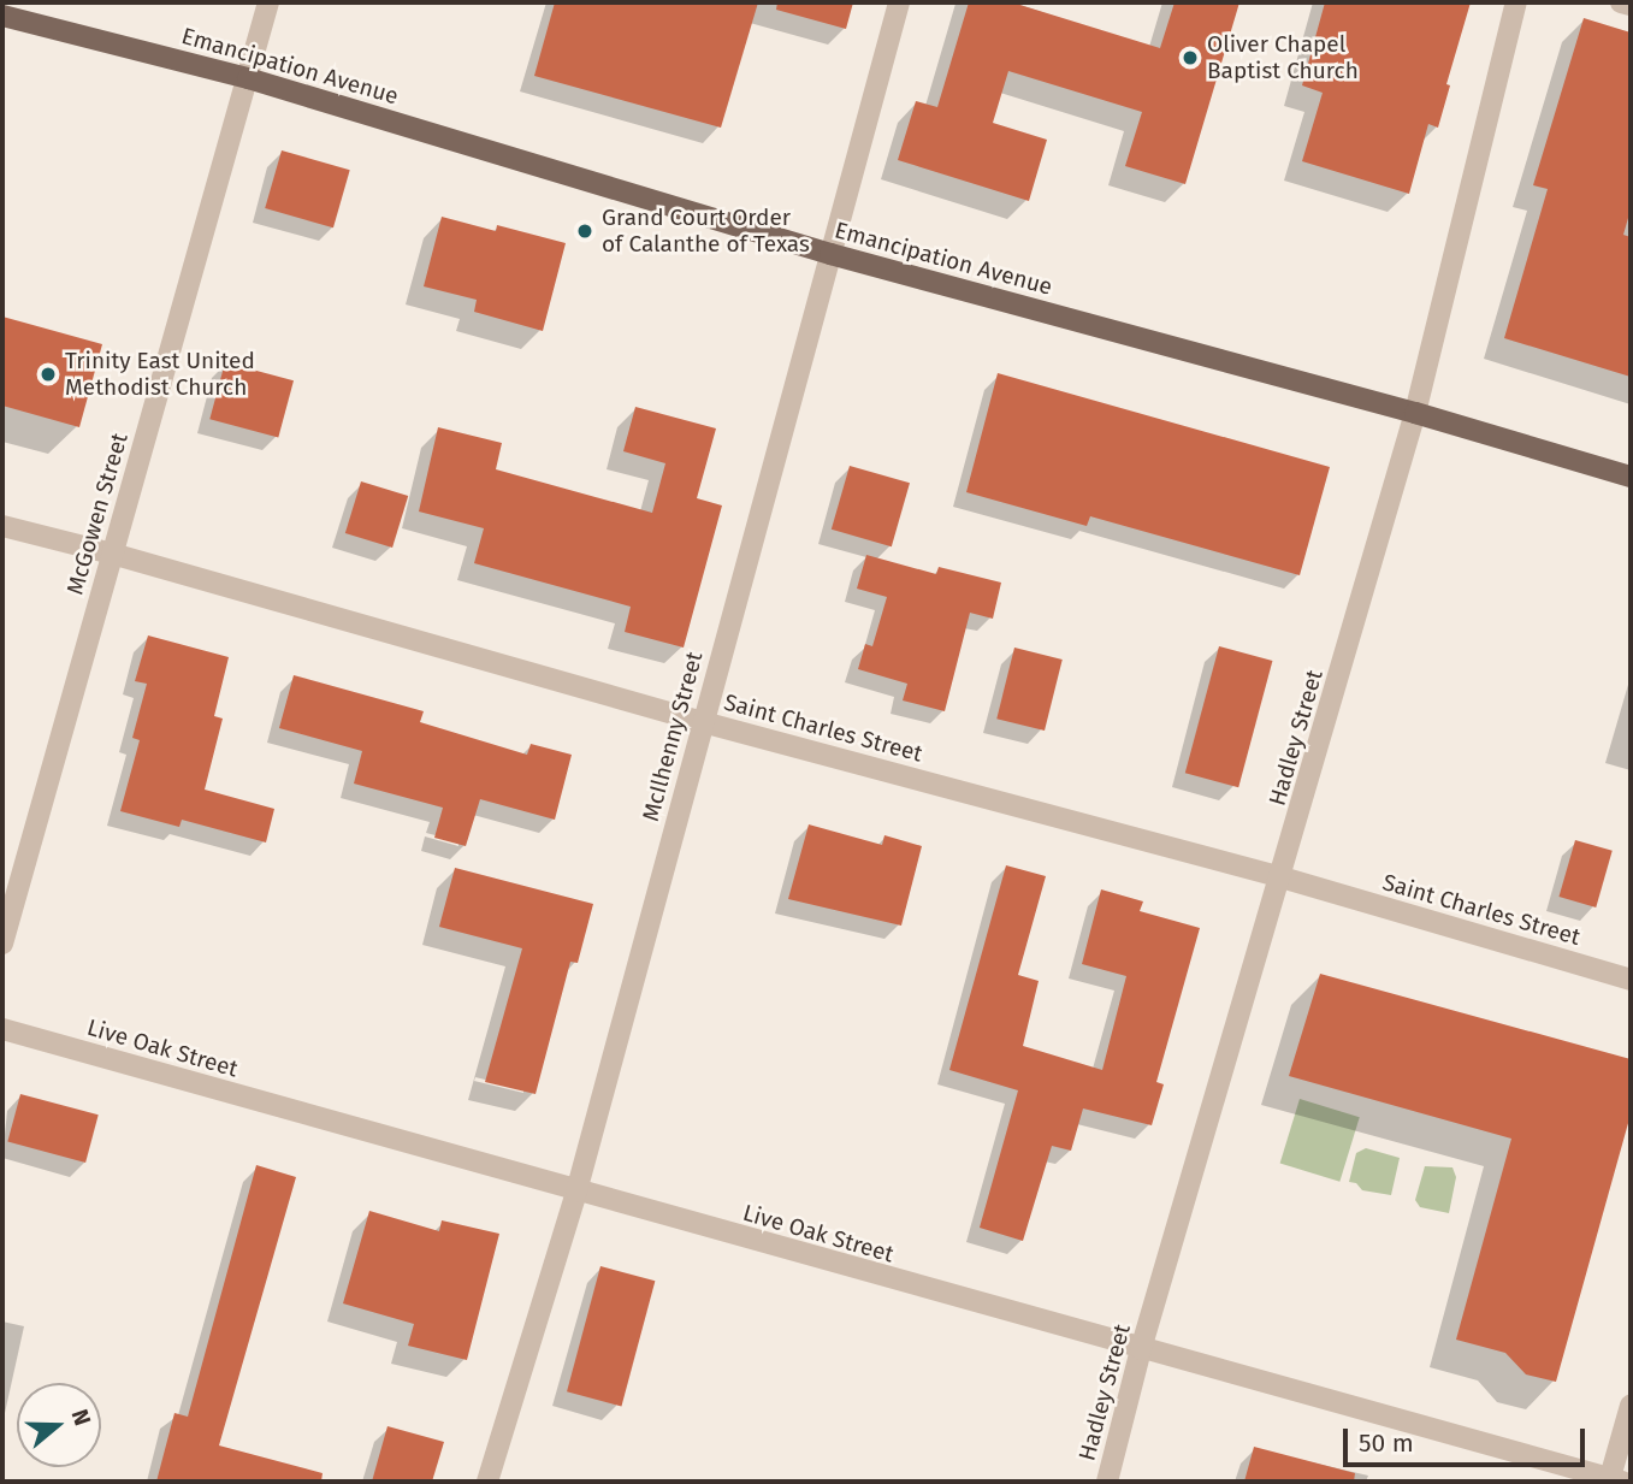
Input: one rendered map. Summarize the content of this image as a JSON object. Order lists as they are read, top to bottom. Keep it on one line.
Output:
{"streets":{"main road":["Emancipation Avenue"],"street":["McGowen Street","Saint Charles Street","McIlhenny Street","Hadley Street","Live Oak Street"]},"crossings":[["Emancipation Avenue","McGowen Street"],["Emancipation Avenue","McIlhenny Street"],["Emancipation Avenue","Hadley Street"],["McGowen Street","Saint Charles Street"],["Saint Charles Street","McIlhenny Street"],["Saint Charles Street","Hadley Street"],["McIlhenny Street","Live Oak Street"],["Hadley Street","Live Oak Street"]],"places":["Oliver Chapel Baptist Church","Grand Court Order of Calanthe of Texas","Trinity East United Methodist Church"],"scale_bar":"50 m","north":"right"}
